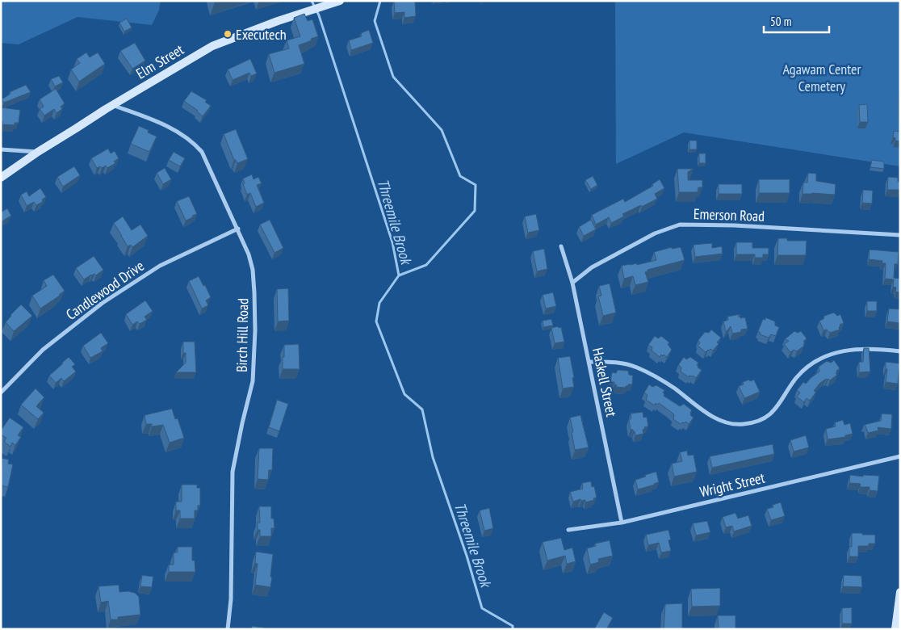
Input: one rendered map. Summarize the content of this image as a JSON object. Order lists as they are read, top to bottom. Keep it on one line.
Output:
{"streets":{"street":["Elm Street","Emerson Road","Candlewood Drive","Birch Hill Road","Haskell Street","Wright Street"]},"crossings":[["Elm Street","Birch Hill Road"],["Emerson Road","Haskell Street"],["Candlewood Drive","Birch Hill Road"],["Haskell Street","Wright Street"]],"water":["Threemile Brook"],"parks":["Agawam Center Cemetery"],"places":["Executech"],"scale_bar":"50 m"}
